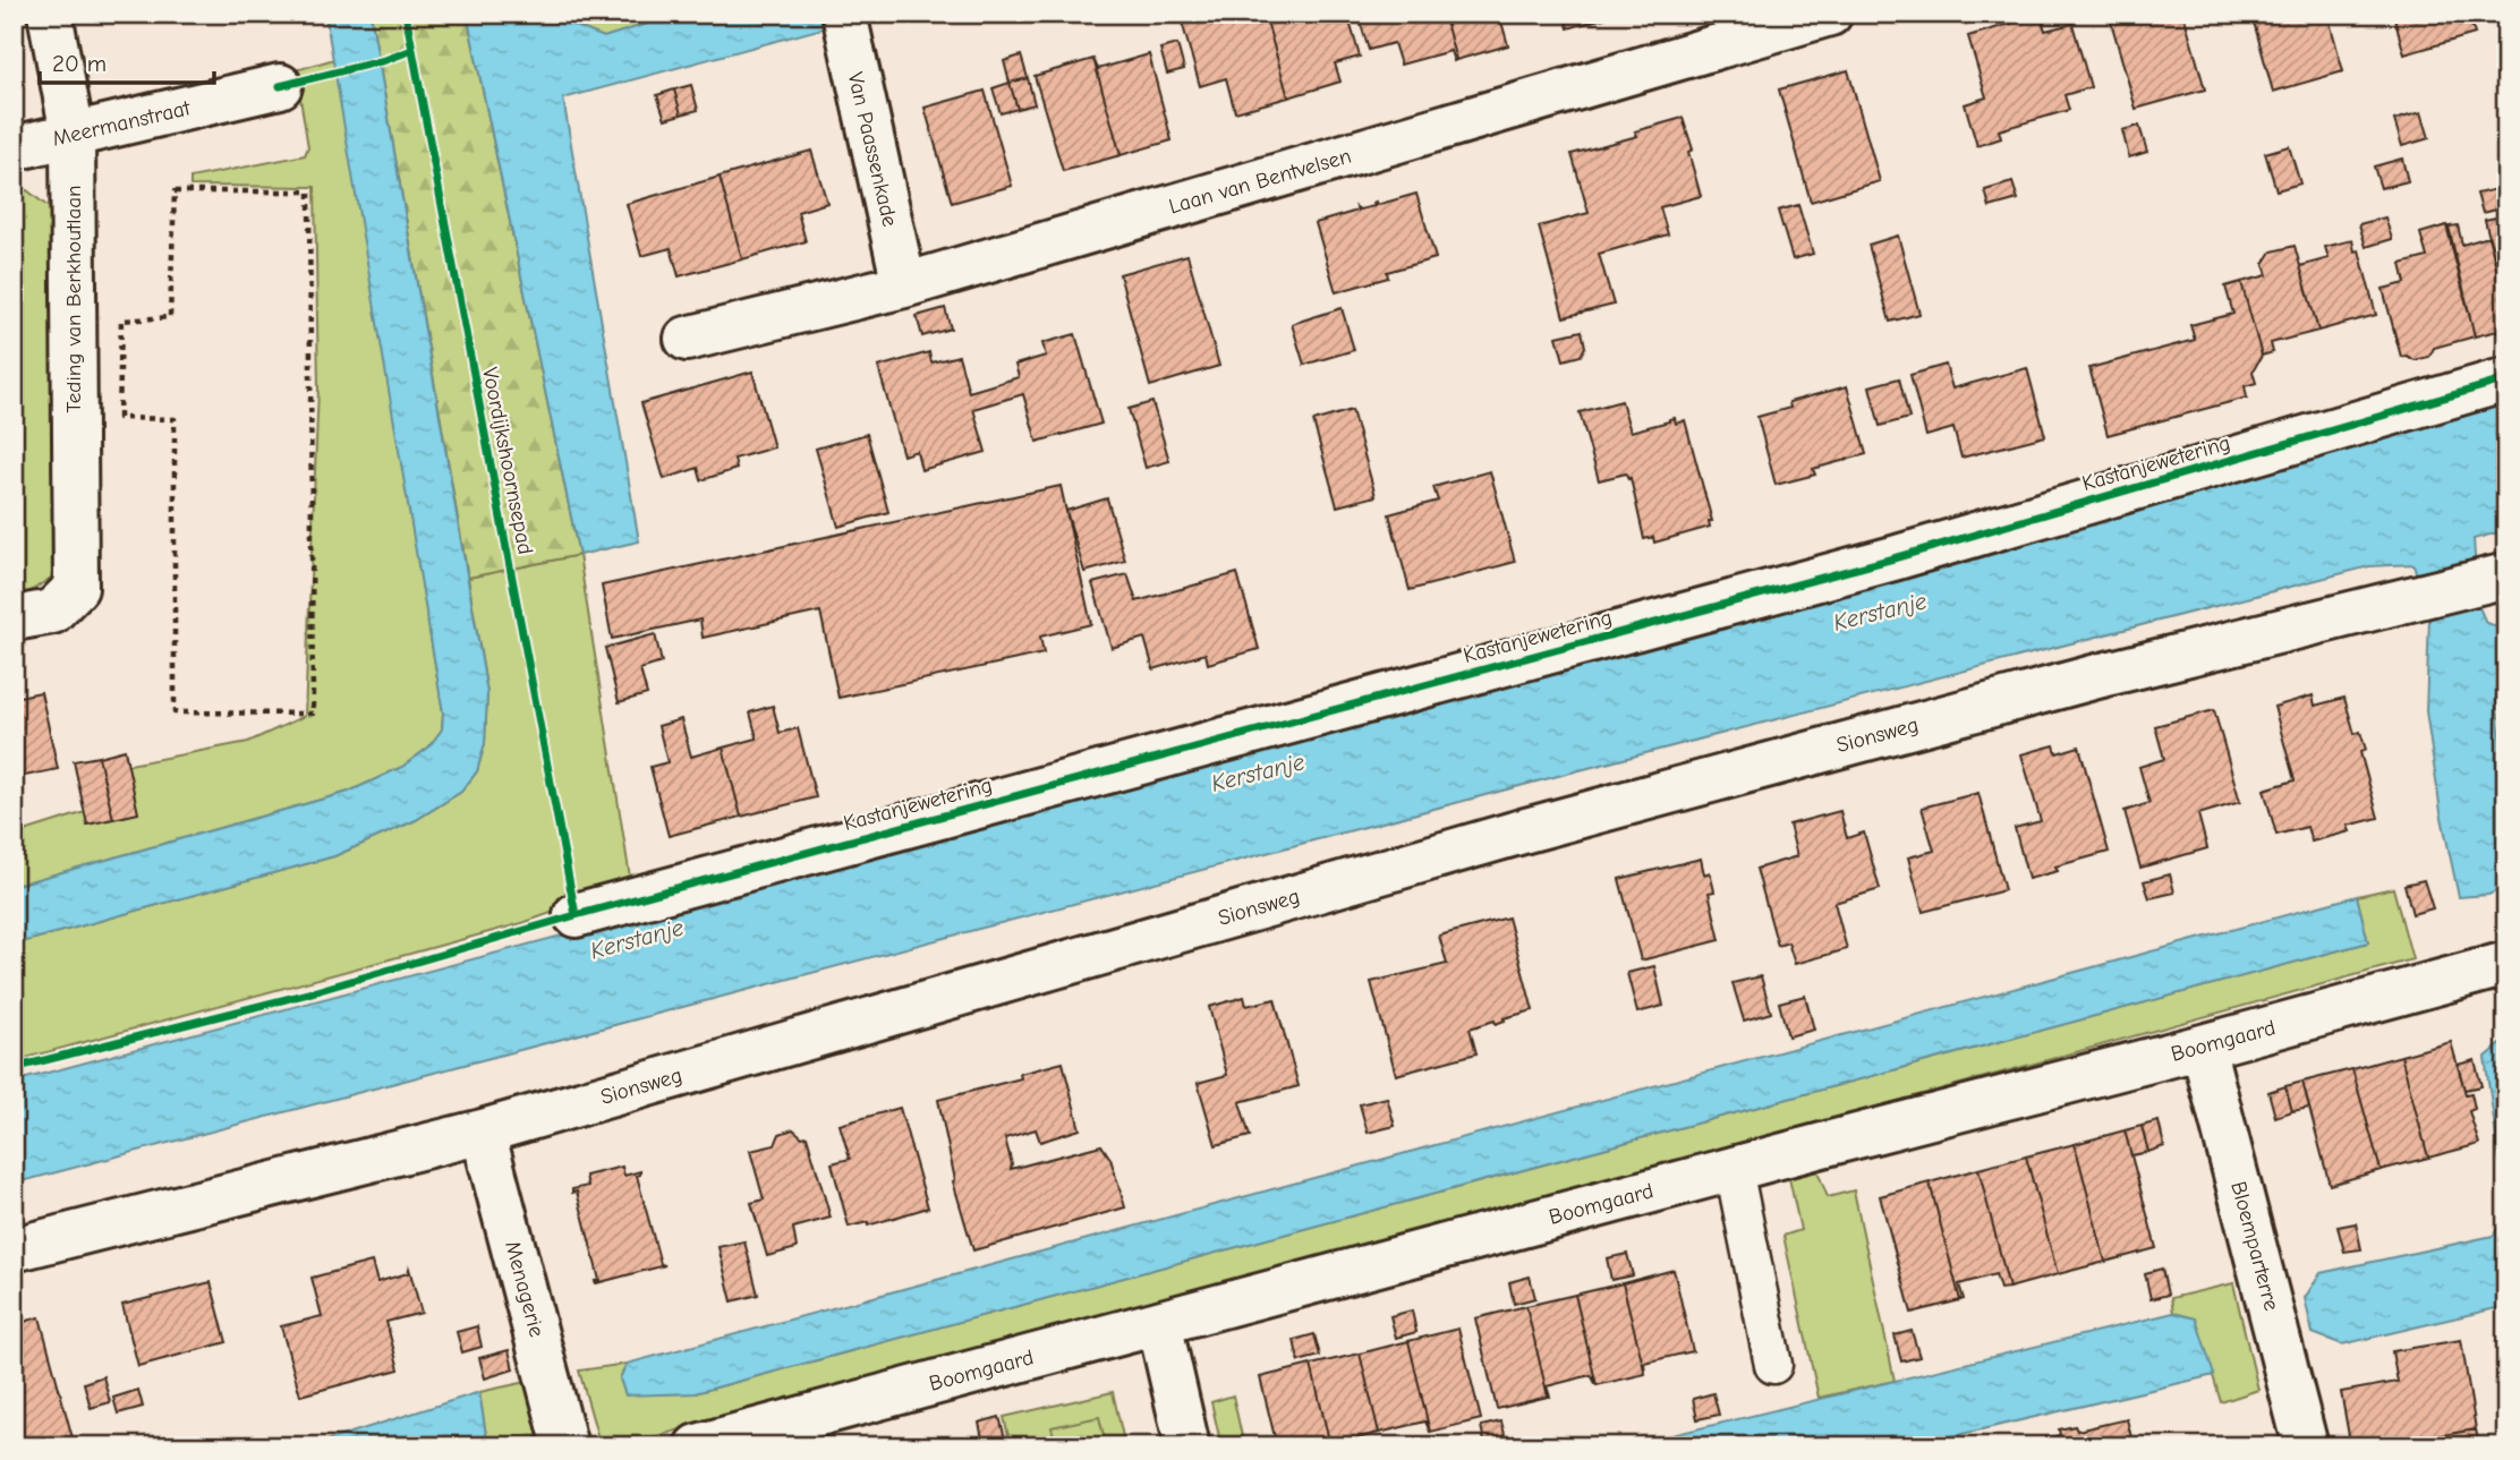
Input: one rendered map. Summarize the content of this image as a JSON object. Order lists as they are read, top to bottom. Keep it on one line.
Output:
{"streets":{"street":["Meermanstraat","Van Paassenkade","Laan van Bentvelsen","Teding van Berkhoutlaan","Kastanjewetering","Sionsweg","Boomgaard","Bloemparterre","Menagerie"],"cycle path":["Voordijkshoornsepad"]},"crossings":[["Meermanstraat","Teding van Berkhoutlaan"],["Van Paassenkade","Laan van Bentvelsen"],["Sionsweg","Menagerie"],["Boomgaard","Bloemparterre"]],"water":["Kerstanje"],"scale_bar":"20 m"}
